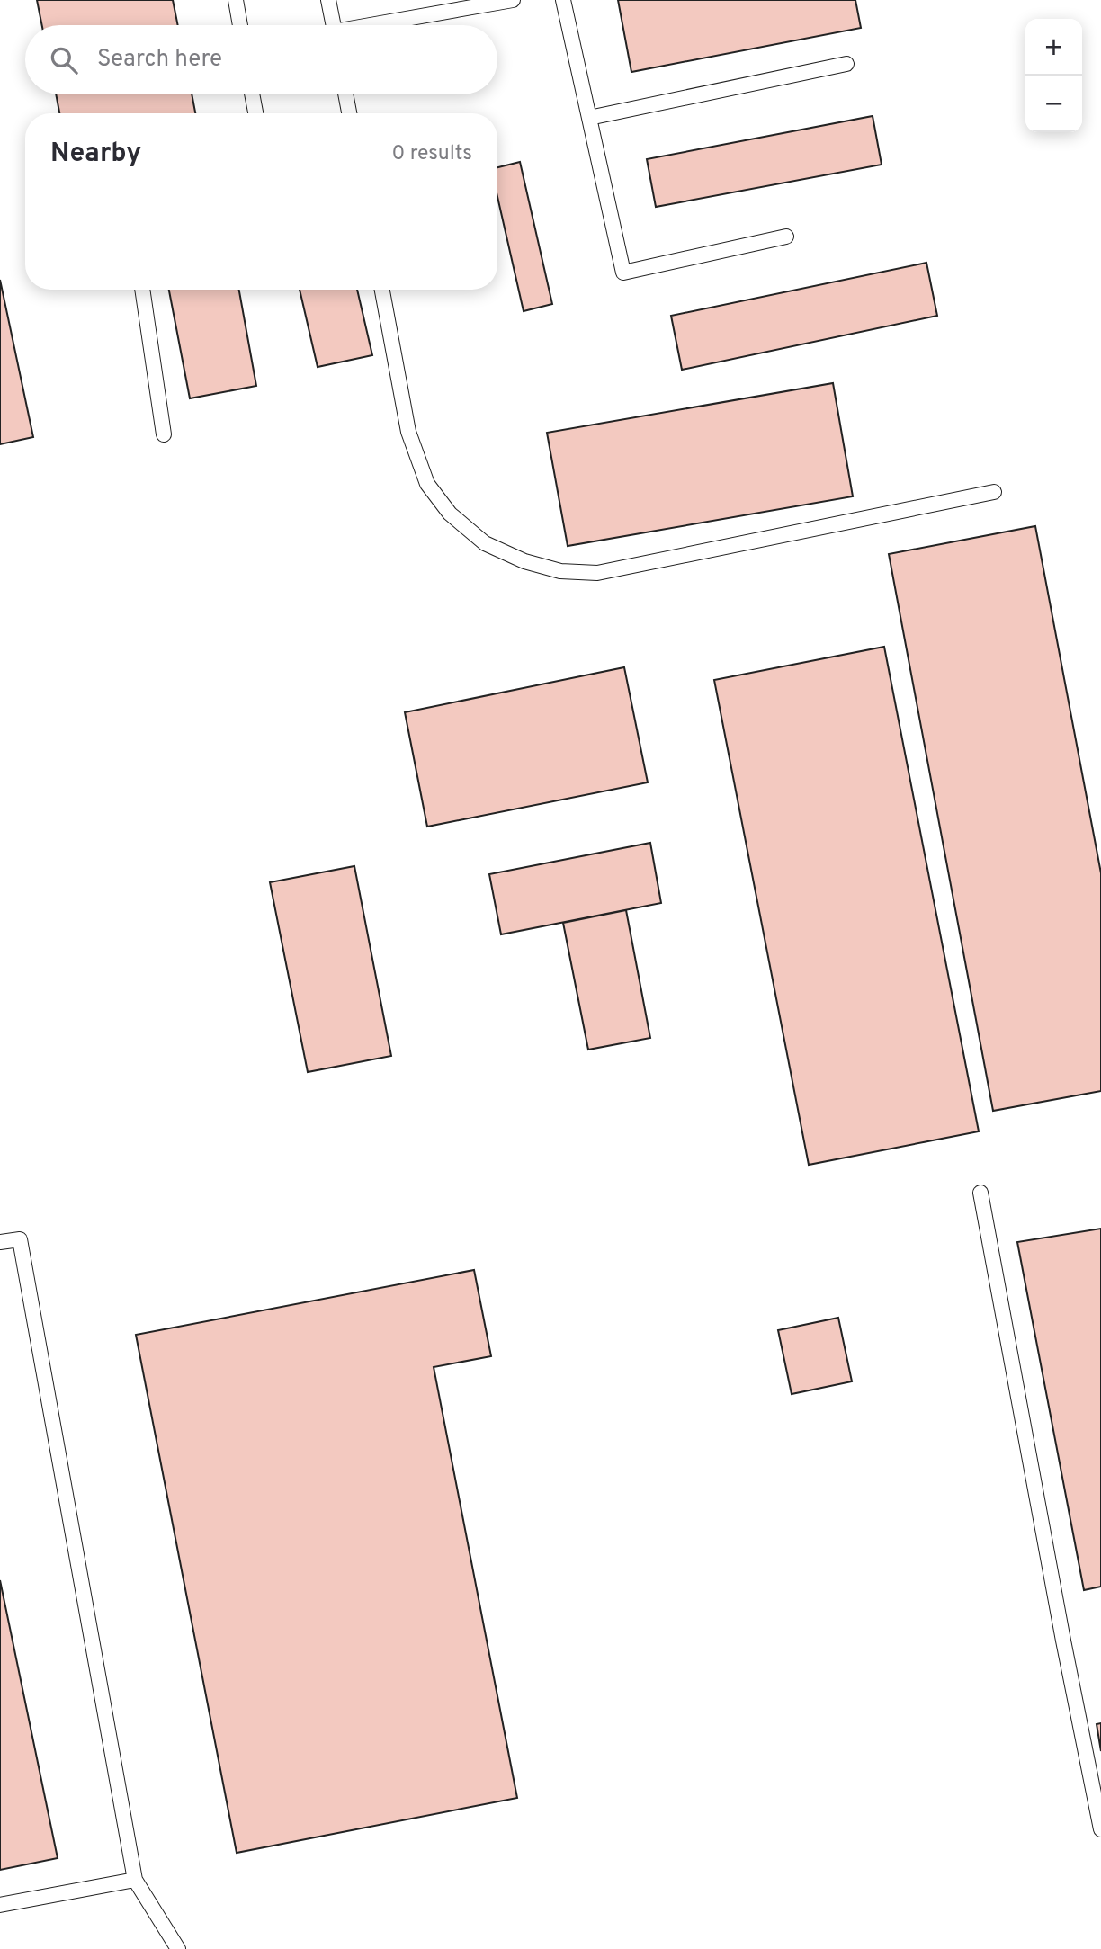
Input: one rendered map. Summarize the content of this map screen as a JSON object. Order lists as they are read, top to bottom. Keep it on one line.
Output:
{"page":{"map_buttons":["+","−"],"search":"Search here","heading":["Nearby","0 results"]}}
